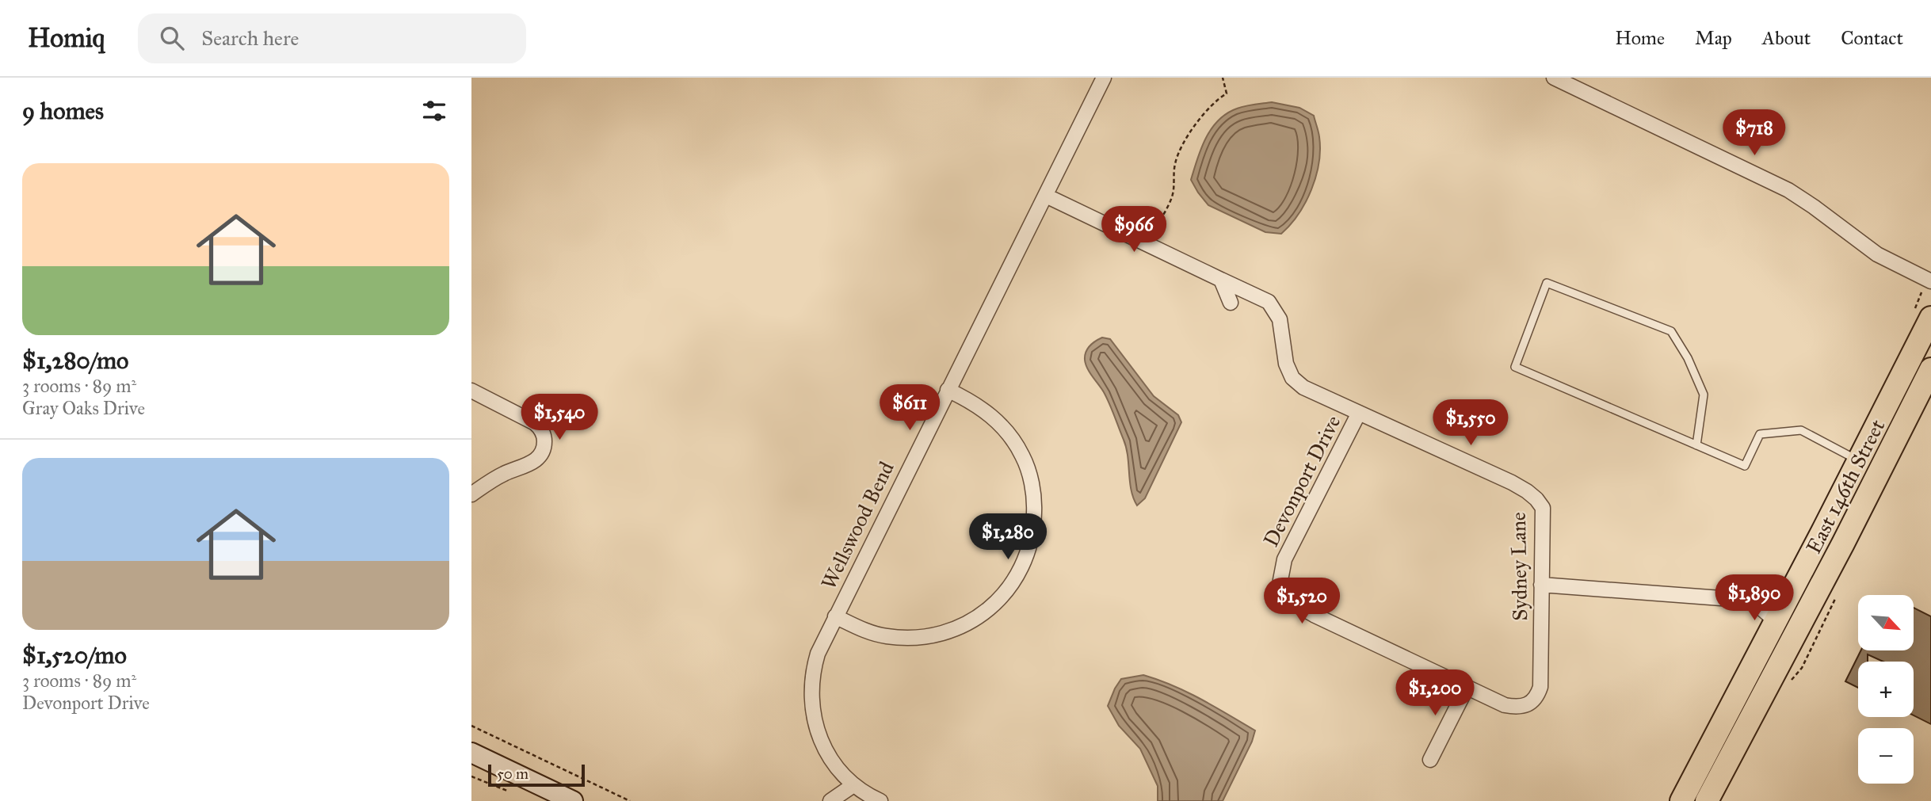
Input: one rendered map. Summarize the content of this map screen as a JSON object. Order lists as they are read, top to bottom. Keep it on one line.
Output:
{"streets":{"main road":["East 146th Street"],"street":["Devonport Drive","Wellswood Bend","Sydney Lane"]},"crossings":[["Devonport Drive","Sydney Lane"],["Wellswood Bend","Sydney Lane"]],"scale_bar":"50 m","north":"bottom right","page":{"header":"Homiq","search":"Search here","nav":["Home","Map","About","Contact"],"heading":"9 homes","price":["$718","$966","$611","$1,540","$1,550","$1,280","$1,890","$1,520","$1,200"],"list":[{"name":"$1,280/mo","note":"3 rooms · 89 m² · Gray Oaks Drive"},{"name":"$1,520/mo","note":"3 rooms · 89 m² · Devonport Drive"}],"map_buttons":["+","−"],"scale":"50 m"}}
